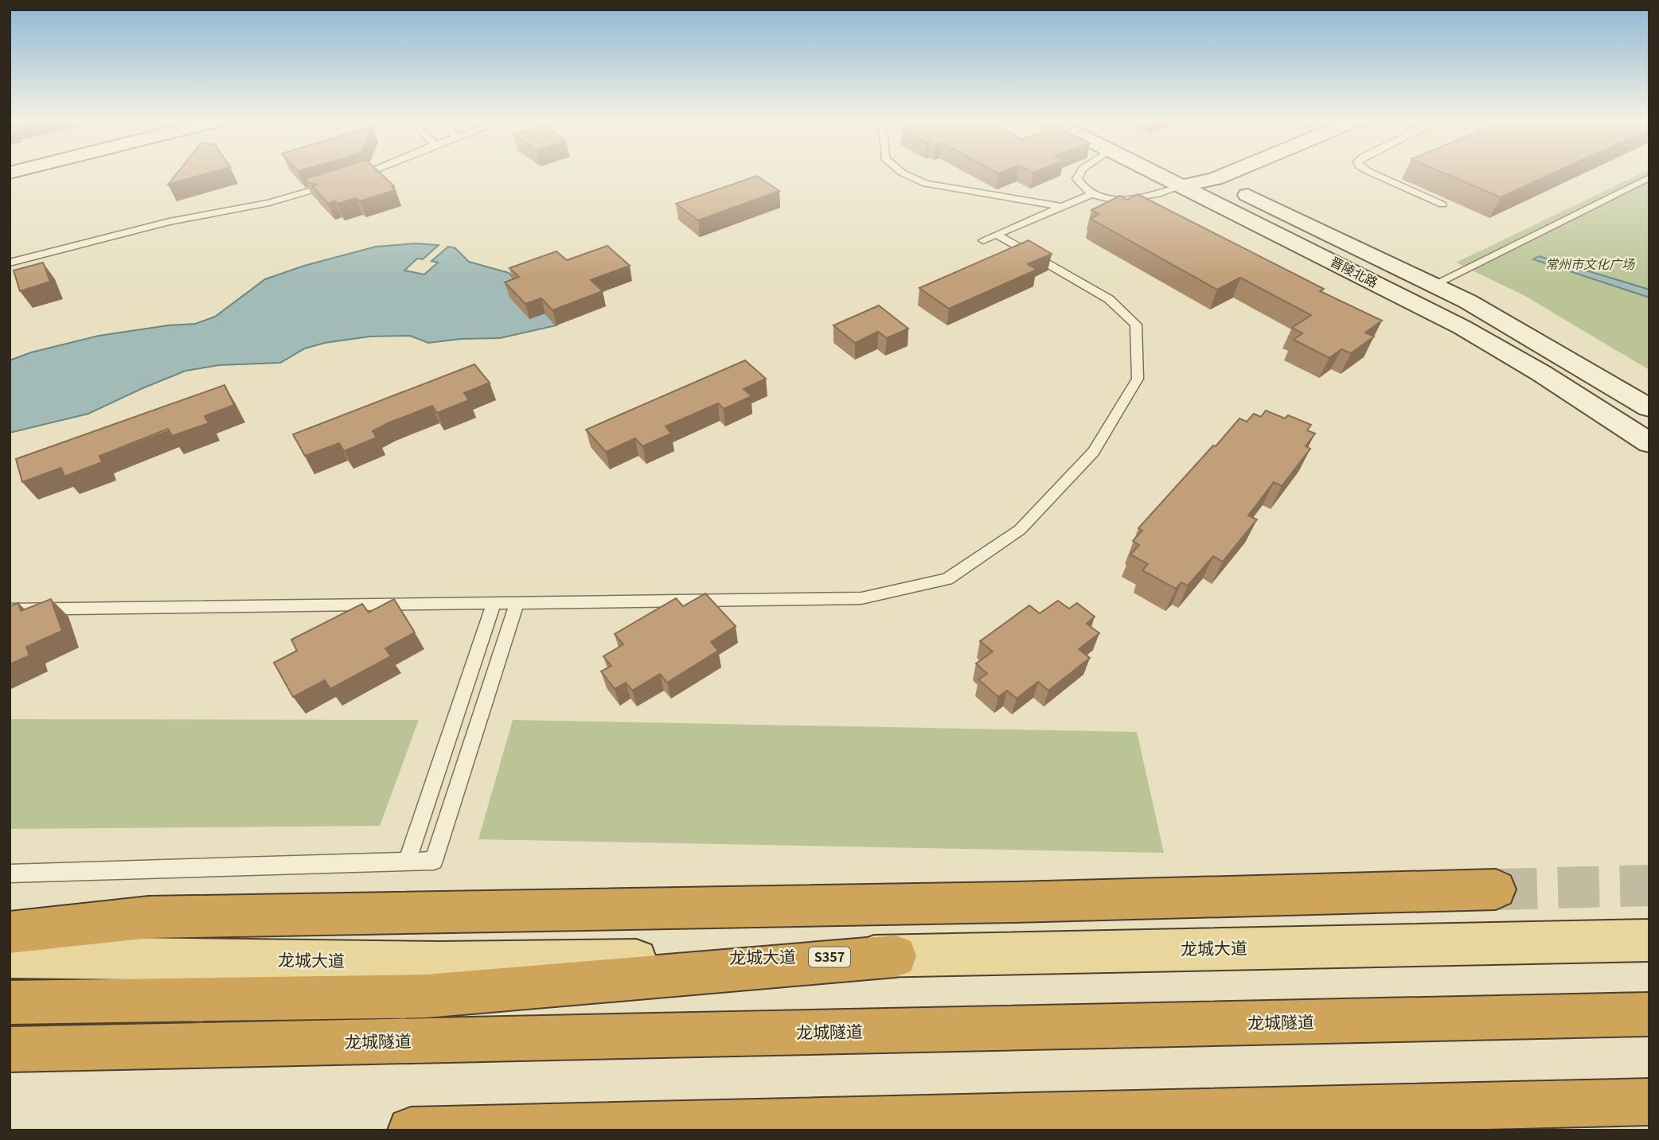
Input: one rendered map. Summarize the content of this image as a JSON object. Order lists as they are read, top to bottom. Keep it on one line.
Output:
{"streets":{"highway":["龙城隧道"],"main road":["晋陵北路","龙城大道","S357"]},"parks":["常州市文化广场"]}
